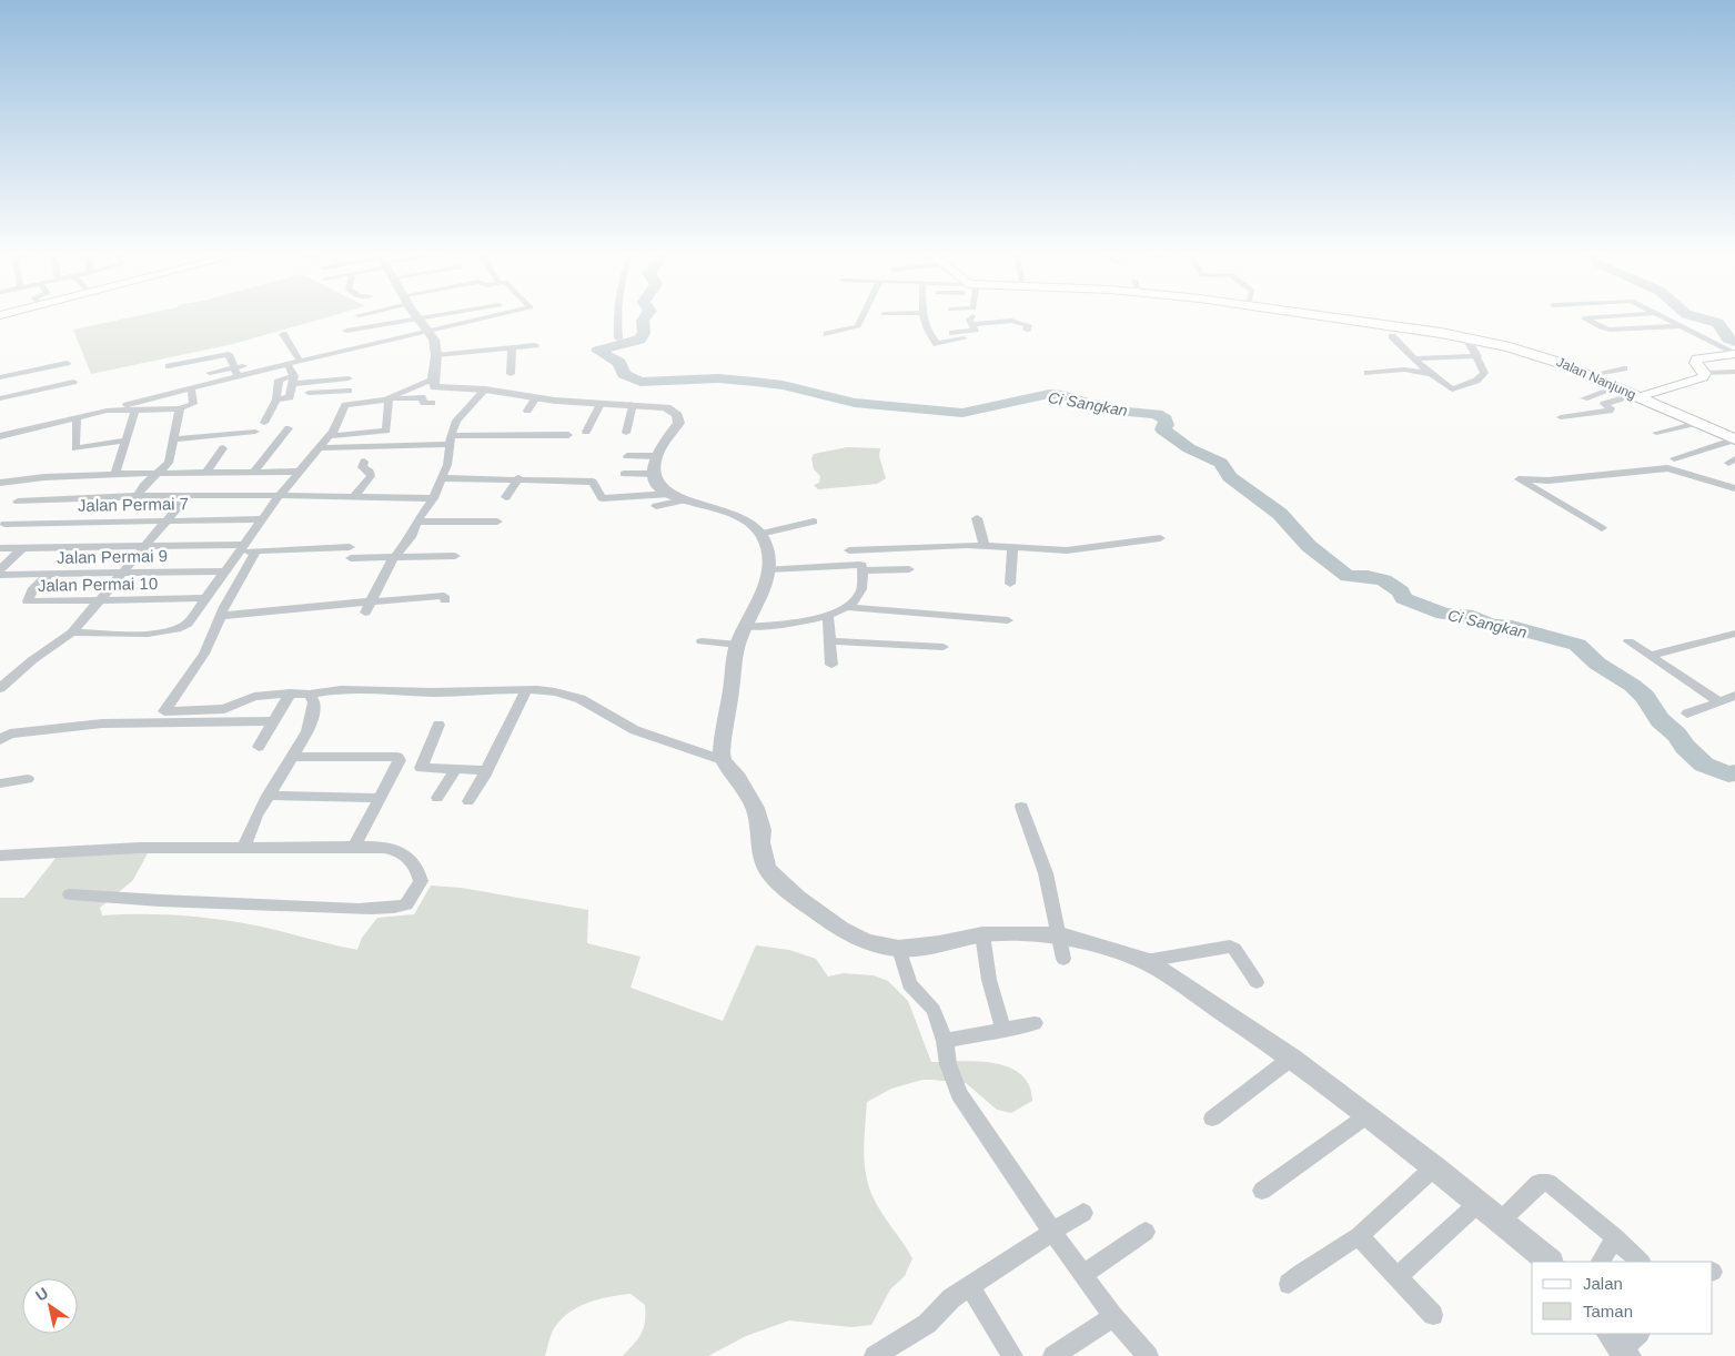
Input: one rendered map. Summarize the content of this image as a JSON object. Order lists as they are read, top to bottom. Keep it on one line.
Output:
{"streets":{"main road":["Jalan Nanjung"],"street":["Jalan Permai 7","Jalan Permai 9","Jalan Permai 10"]},"crossings":[["Jalan Permai 9","Jalan Permai 10"]],"water":["Ci Sangkan"],"legend":["Jalan","Taman"],"north":"top left"}
